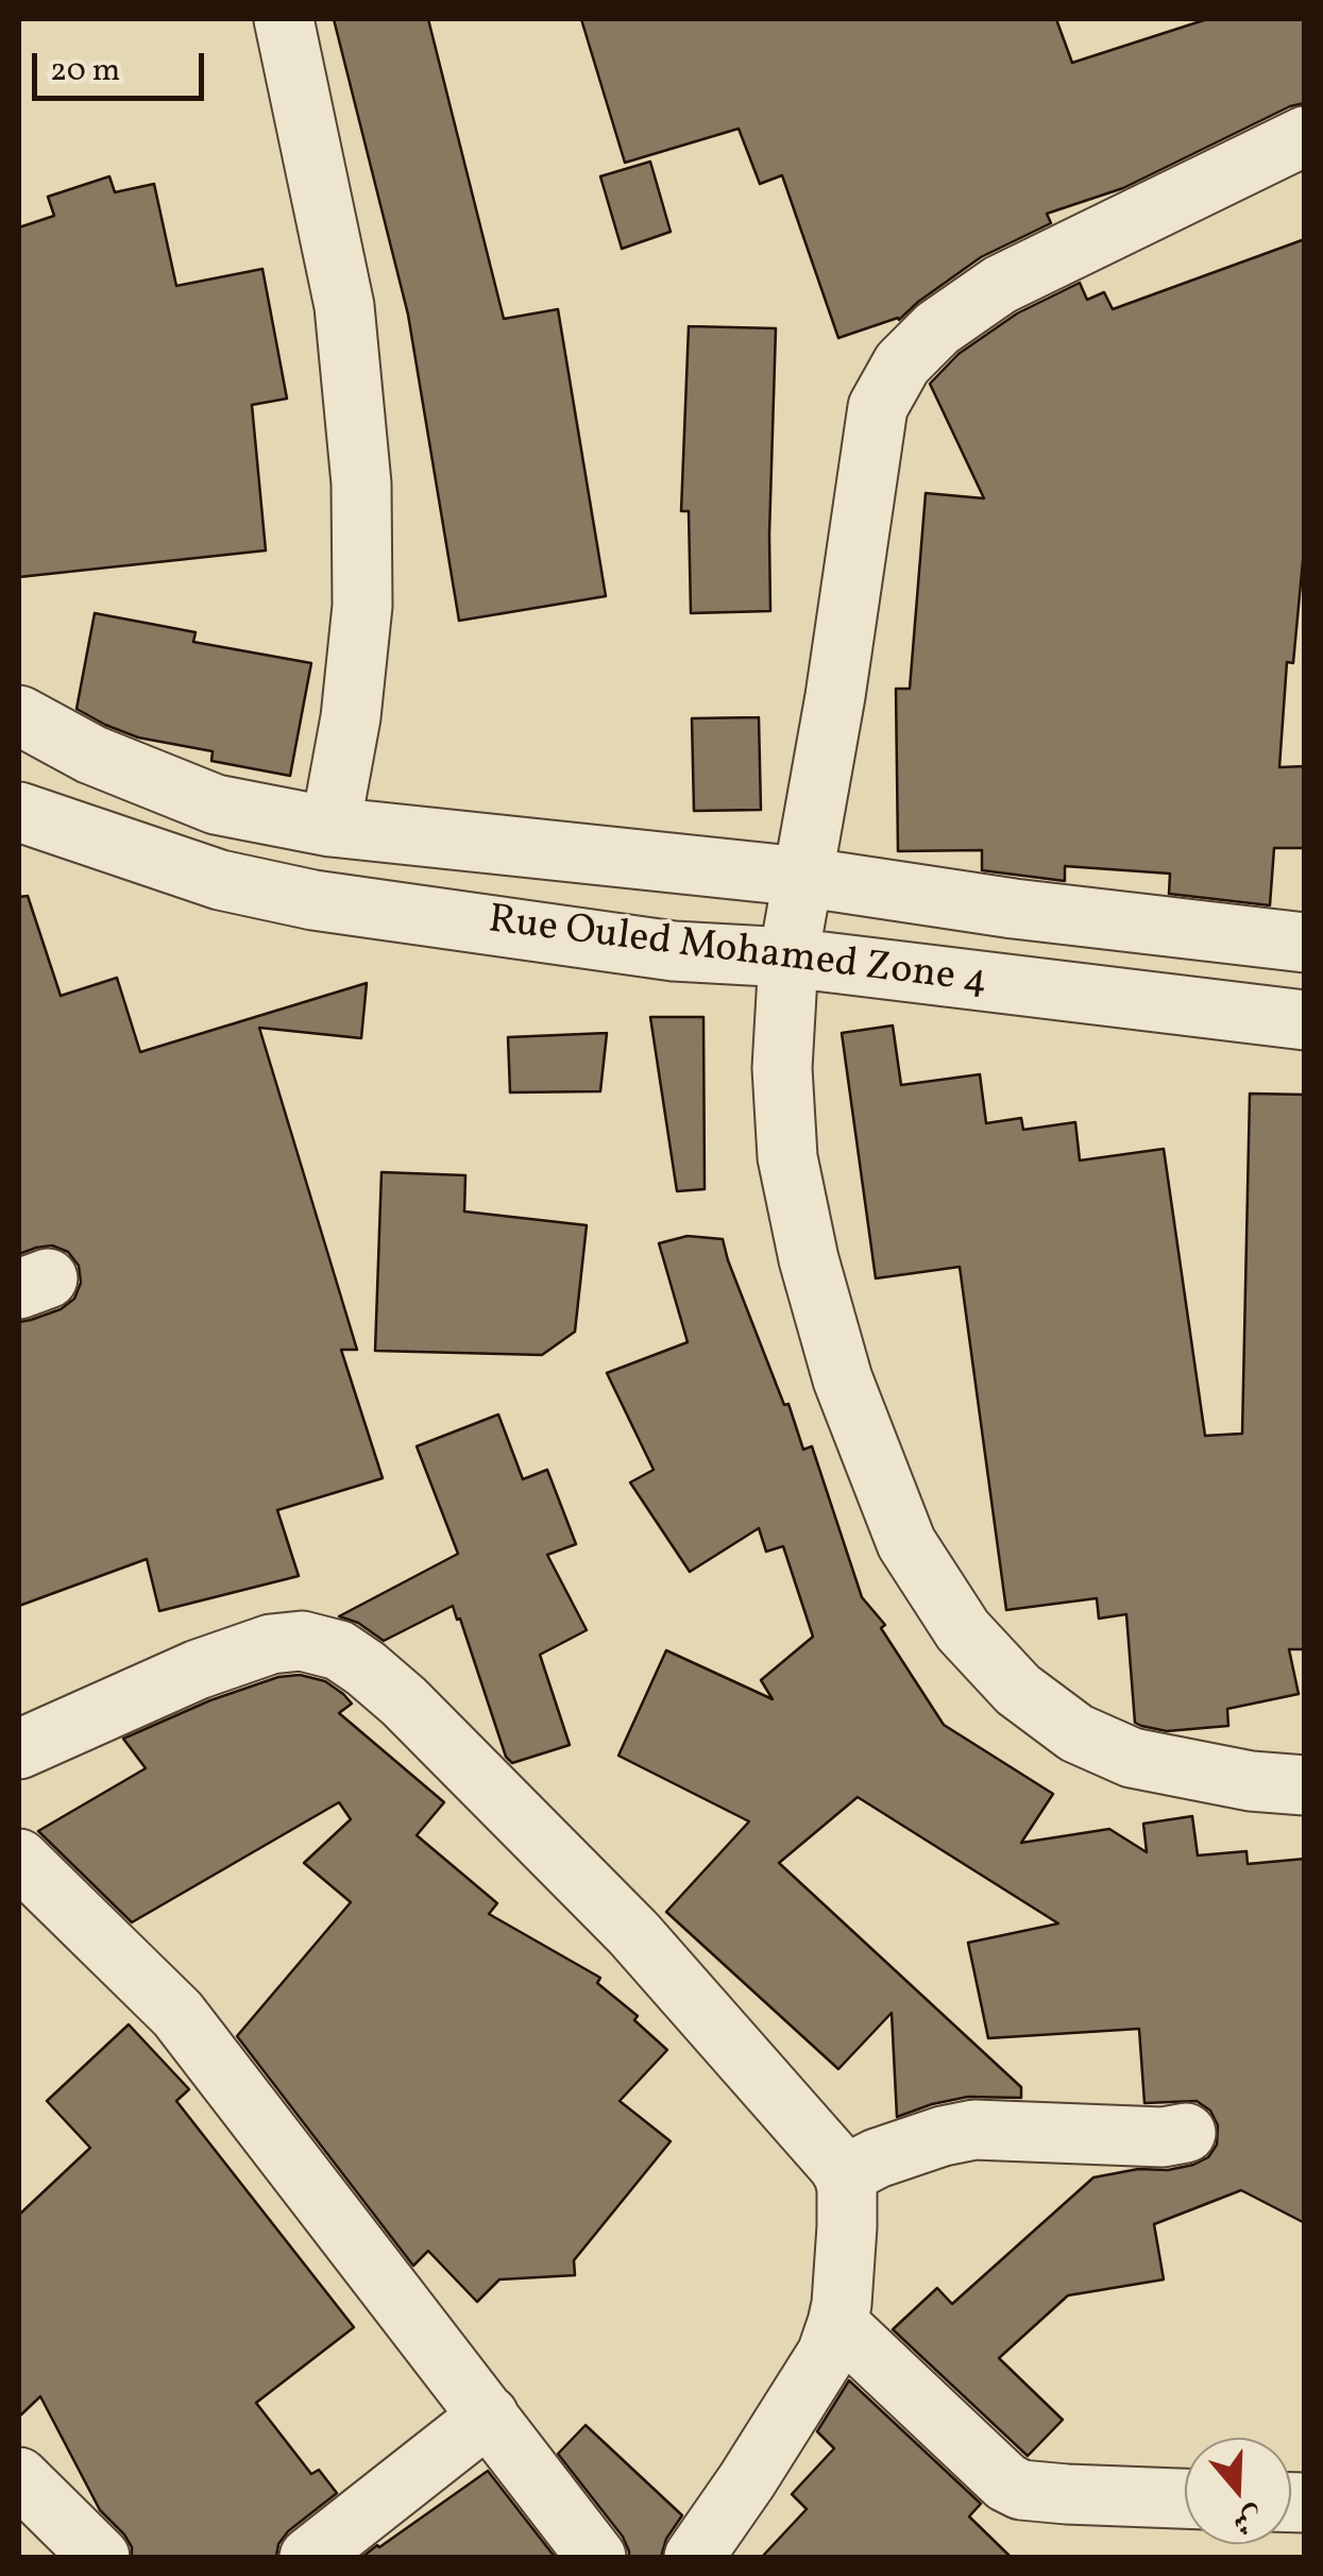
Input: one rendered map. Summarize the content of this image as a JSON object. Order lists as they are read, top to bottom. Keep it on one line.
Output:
{"streets":{"street":["Rue Ouled Mohamed Zone 4"]},"scale_bar":"20 m","north":"bottom"}
